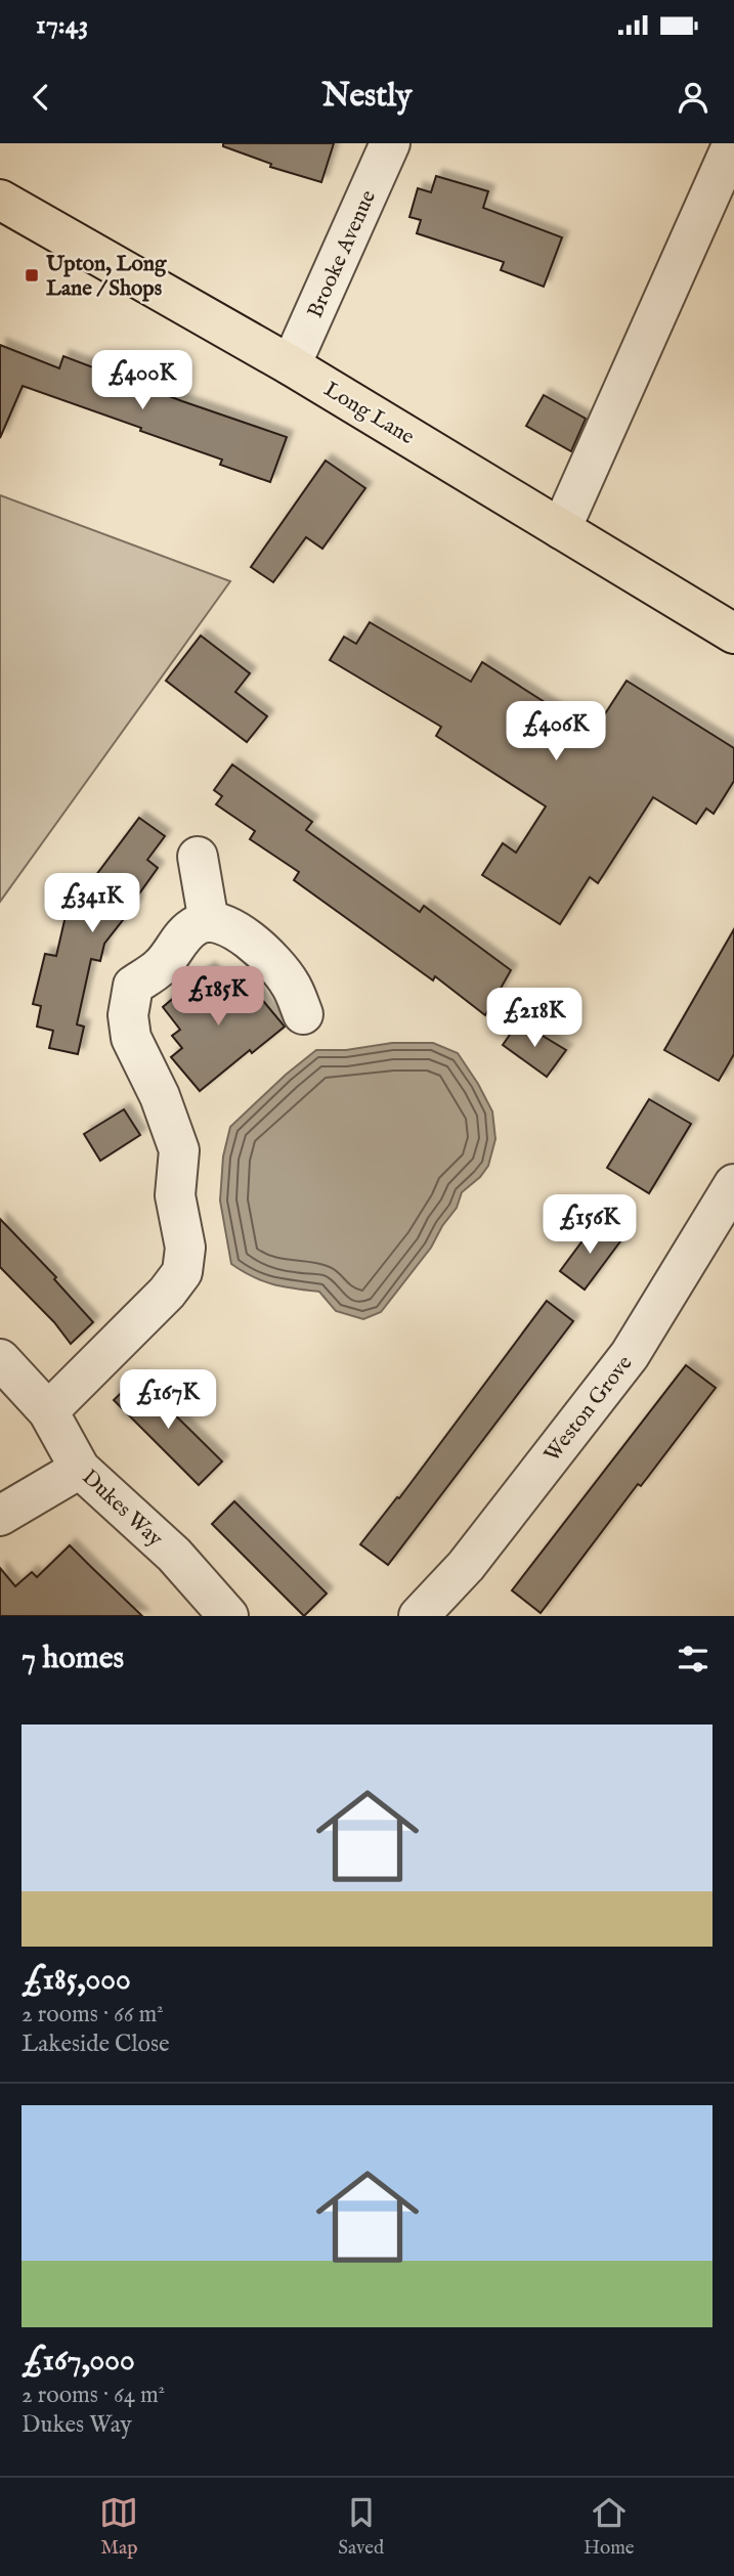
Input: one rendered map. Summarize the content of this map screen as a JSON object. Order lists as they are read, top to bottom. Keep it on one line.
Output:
{"streets":{"highway":["Long Lane"],"street":["Brooke Avenue","Weston Grove","Dukes Way"]},"crossings":[["Brooke Avenue","Long Lane"]],"places":{"transit":["Upton, Long Lane / Shops"]},"page":{"status":"17:43","header":"Nestly","price":["£400K","£406K","£341K","£185K","£218K","£156K","£167K"],"heading":"7 homes","list":[{"name":"£185,000","note":"2 rooms · 66 m² · Lakeside Close"},{"name":"£167,000","note":"2 rooms · 64 m² · Dukes Way"}],"tabs":["Map","Saved","Home"]}}
